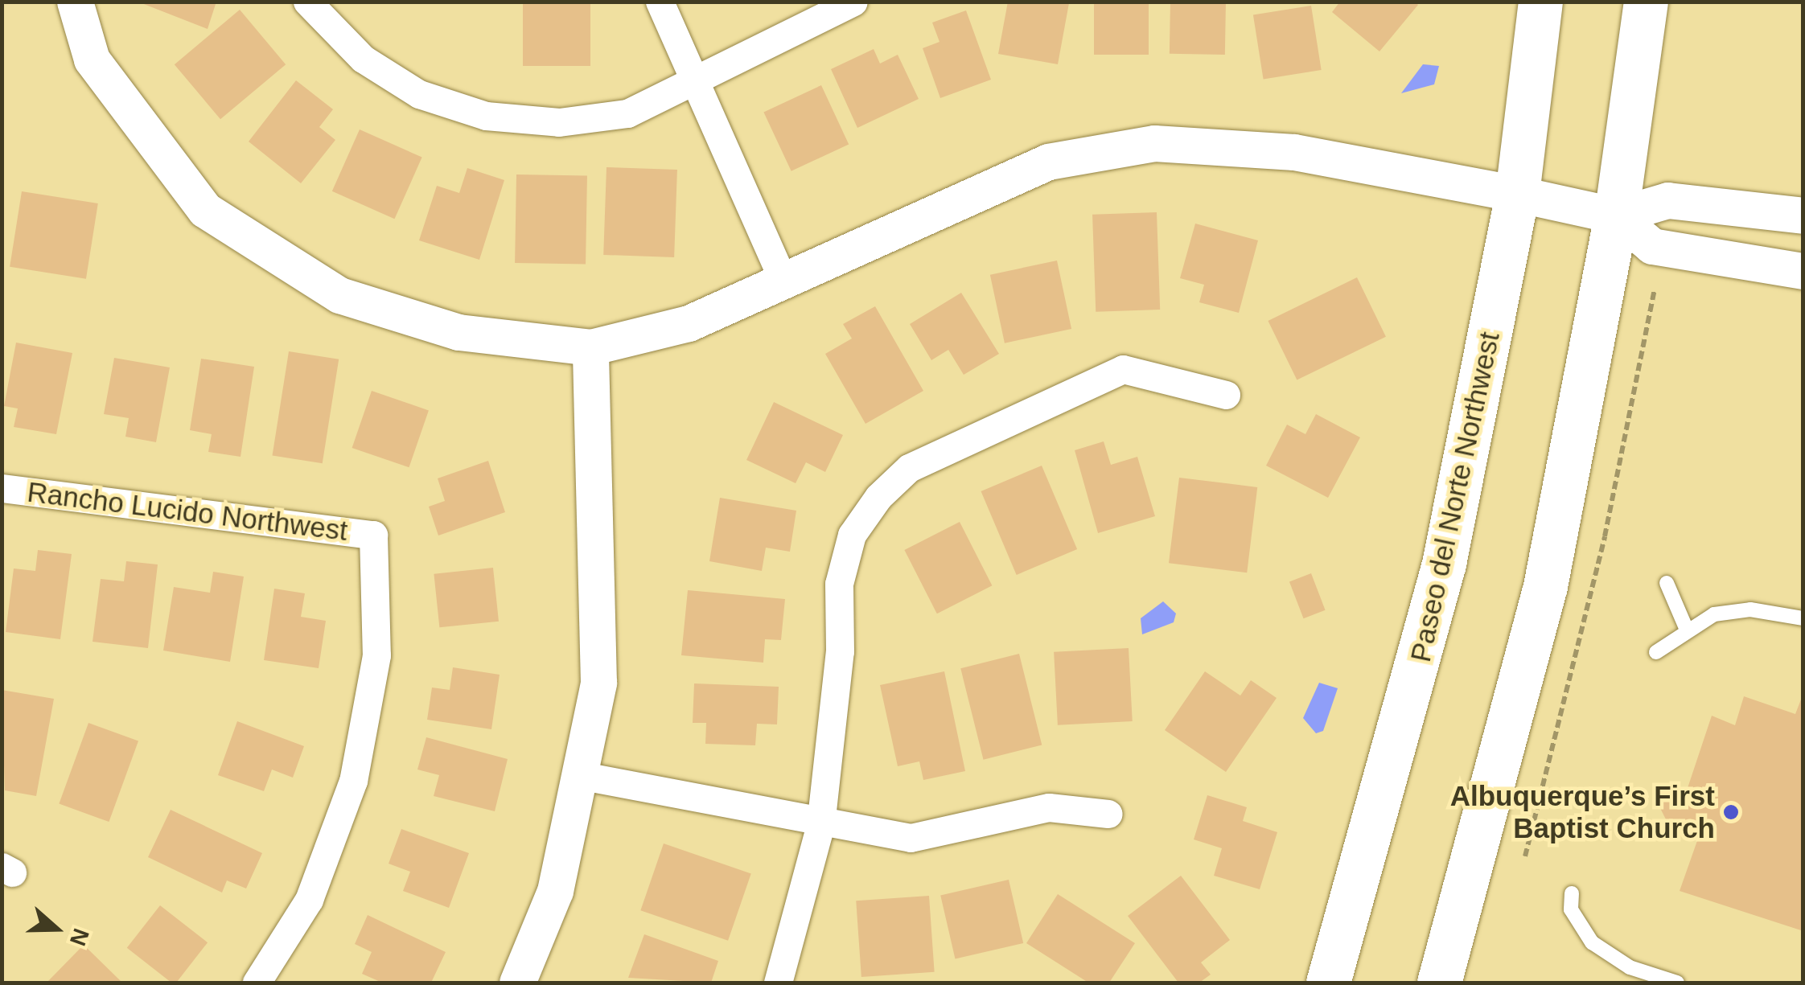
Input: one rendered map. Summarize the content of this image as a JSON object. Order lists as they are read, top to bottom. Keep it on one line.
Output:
{"streets":{"main road":["Paseo del Norte Northwest"],"street":["Rancho Lucido Northwest"]},"places":["Albuquerque’s First Baptist Church"],"north":"right"}
